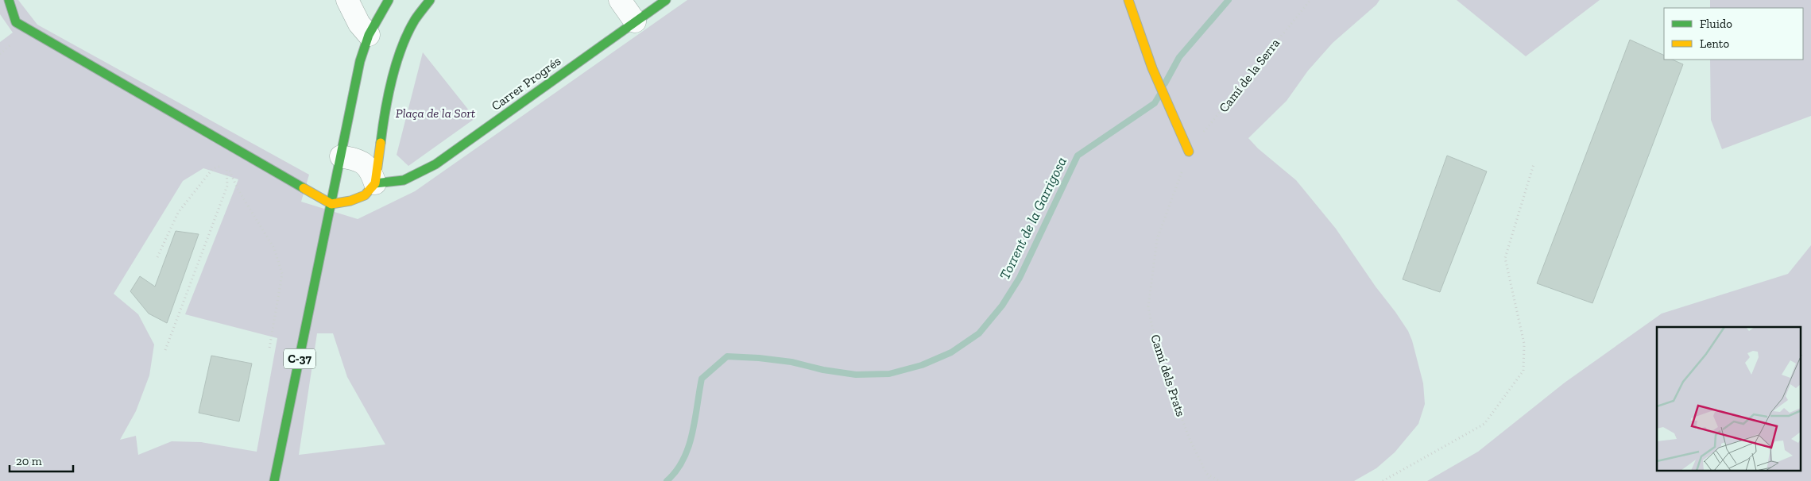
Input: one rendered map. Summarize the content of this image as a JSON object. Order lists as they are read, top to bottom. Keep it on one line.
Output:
{"streets":{"street":["Carrer Progrés","C-37"],"path":["Camí de la Serra","Camí dels Prats"]},"crossings":[["Camí de la Serra","Camí dels Prats"]],"water":["Torrent de la Garrigosa"],"parks":["Plaça de la Sort"],"legend":["Fluido","Lento"],"scale_bar":"20 m"}
